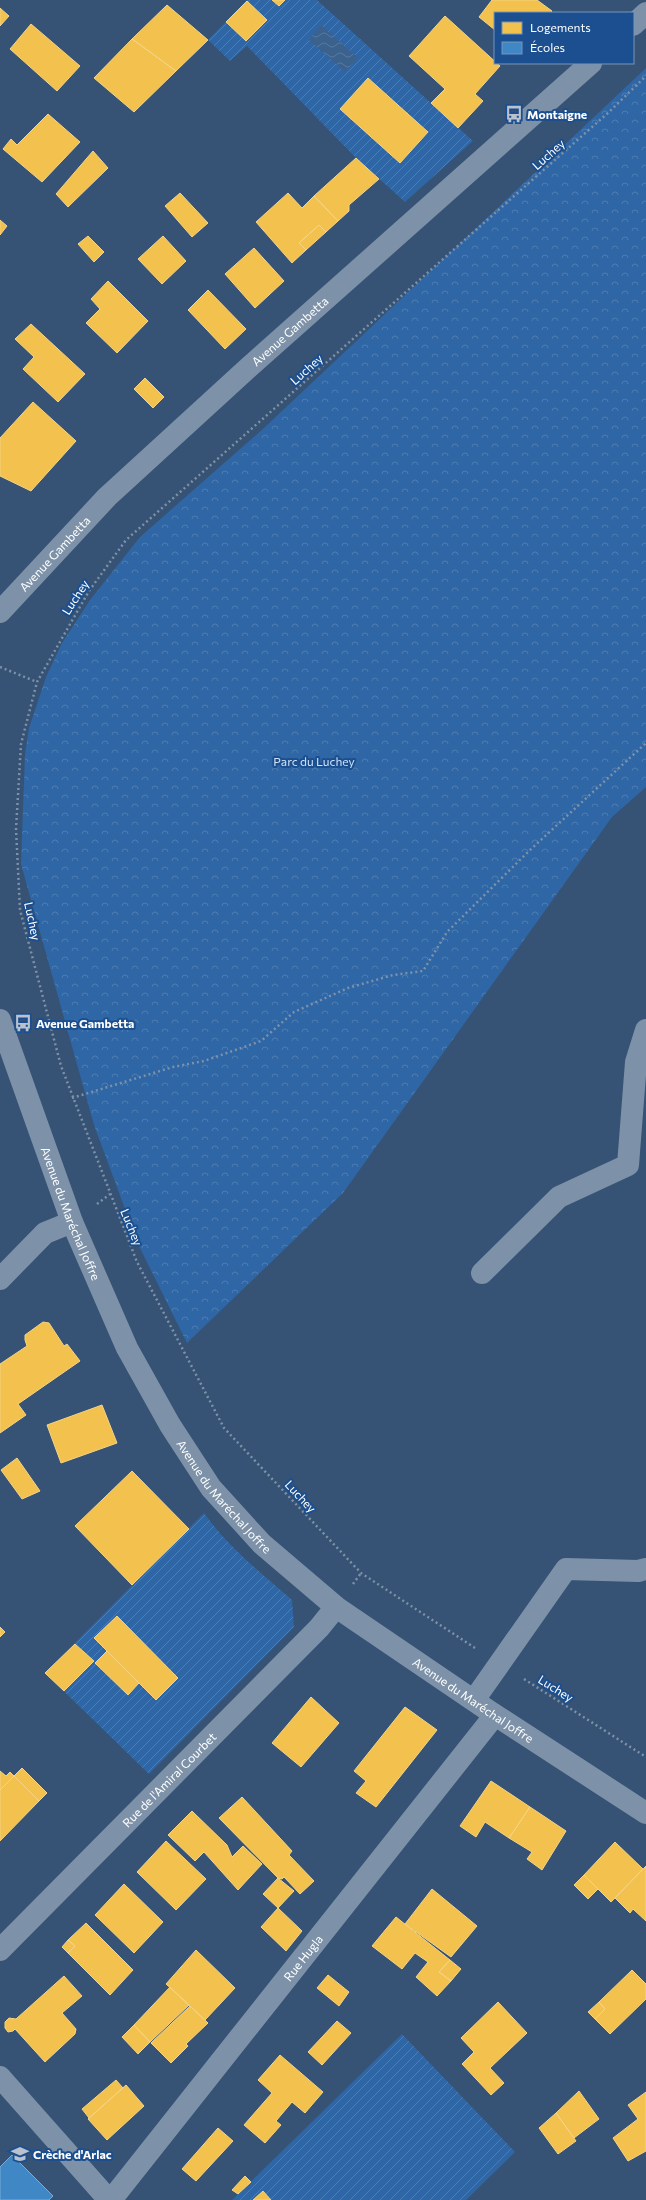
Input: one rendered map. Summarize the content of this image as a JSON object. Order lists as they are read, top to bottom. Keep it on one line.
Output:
{"streets":{"street":["Avenue Gambetta","Avenue du Maréchal Joffre","Rue de l'Amiral Courbet","Rue Hugla"],"path":["Luchey"]},"crossings":[["Avenue du Maréchal Joffre","Rue de l'Amiral Courbet"],["Avenue du Maréchal Joffre","Rue Hugla"]],"parks":["Parc du Luchey"],"places":{"bus stop":["Montaigne","Avenue Gambetta"],"school or university":["Crèche d'Arlac"]},"legend":["Logements","Écoles"]}
